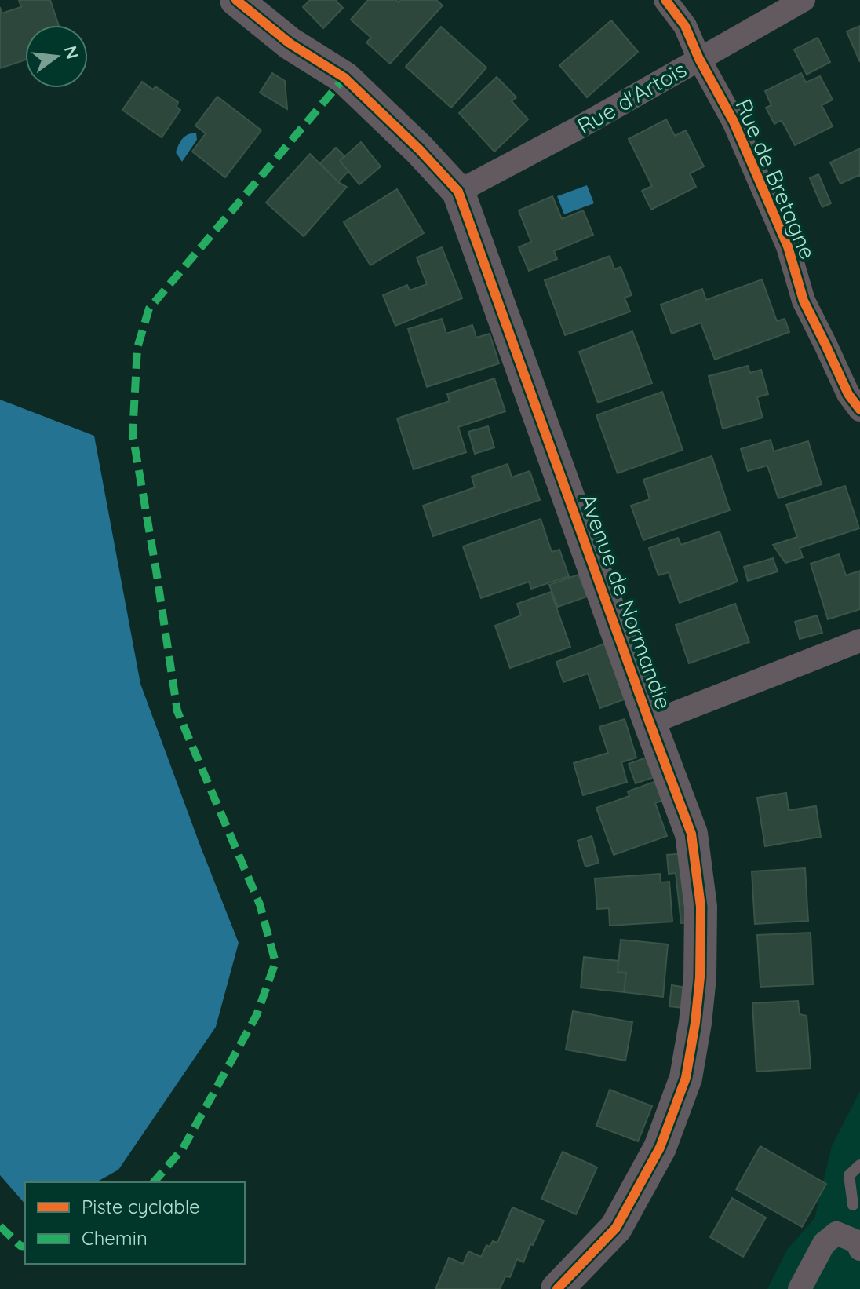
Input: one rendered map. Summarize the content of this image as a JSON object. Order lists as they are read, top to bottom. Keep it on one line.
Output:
{"streets":{"street":["Rue d'Artois","Rue de Bretagne","Avenue de Normandie"]},"crossings":[["Rue d'Artois","Rue de Bretagne"],["Rue d'Artois","Avenue de Normandie"]],"legend":["Piste cyclable","Chemin"],"north":"right"}
